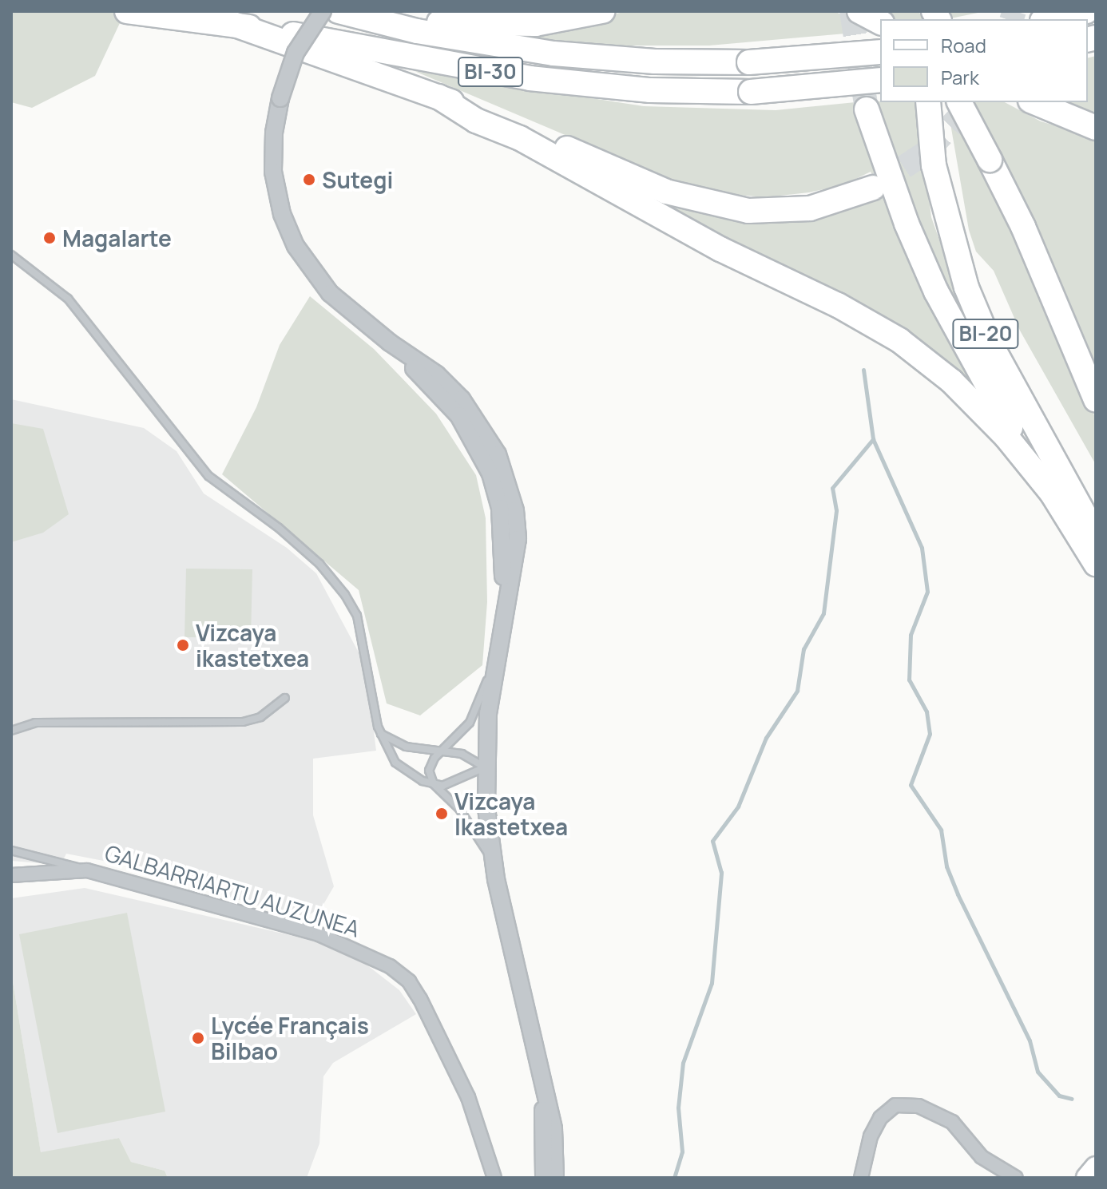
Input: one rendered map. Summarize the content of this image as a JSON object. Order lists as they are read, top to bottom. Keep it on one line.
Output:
{"streets":{"highway":["BI-30","BI-20"],"street":["GALBARRIARTU AUZUNEA"]},"places":["Sutegi","Magalarte","Vizcaya ikastetxea","Vizcaya Ikastetxea","Lycée Français Bilbao"],"legend":["Road","Park"]}
